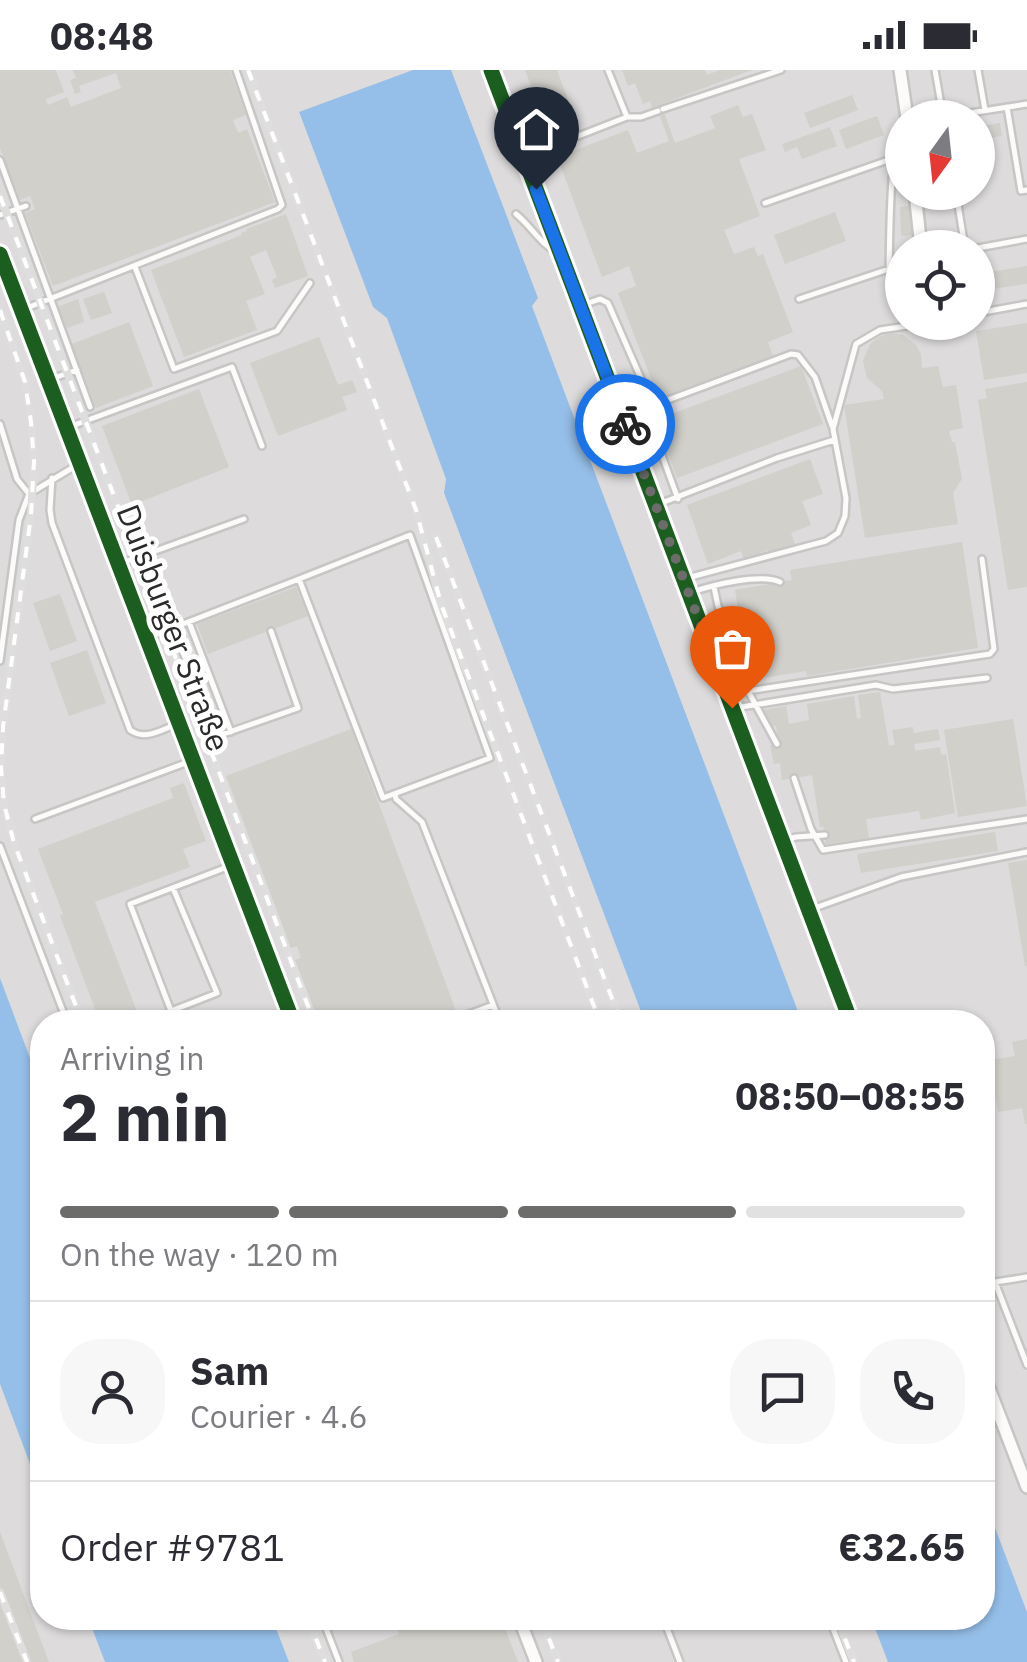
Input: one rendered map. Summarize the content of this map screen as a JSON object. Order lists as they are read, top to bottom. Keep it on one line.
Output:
{"streets":{"street":["Duisburger Straße"]},"north":"bottom","page":{"status":"08:48","heading":["2 min","Arriving in","08:50–08:55"],"panel":["Sam","Courier · 4.6","Order #9781","€32.65"],"bar":"On the way · 120 m"}}
